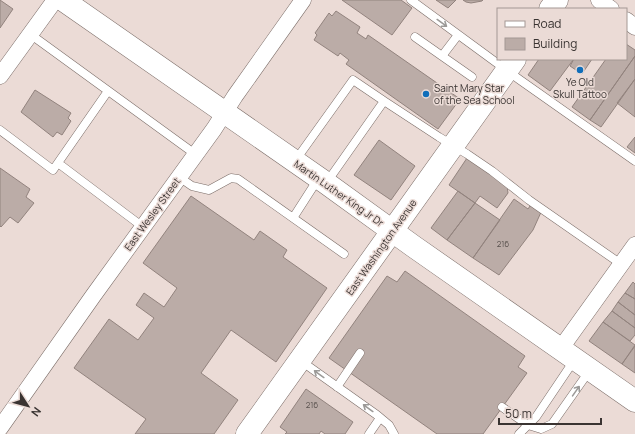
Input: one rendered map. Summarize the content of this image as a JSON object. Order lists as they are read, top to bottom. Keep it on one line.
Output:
{"streets":{"main road":["Martin Luther King Jr Dr","East Washington Avenue"],"street":["East Wesley Street"]},"crossings":[["Martin Luther King Jr Dr","East Wesley Street"],["Martin Luther King Jr Dr","East Washington Avenue"]],"places":["Ye Old Skull Tattoo","Saint Mary Star of the Sea School"],"house_numbers":["216","216"],"legend":["Road","Building"],"scale_bar":"50 m","north":"bottom right"}
